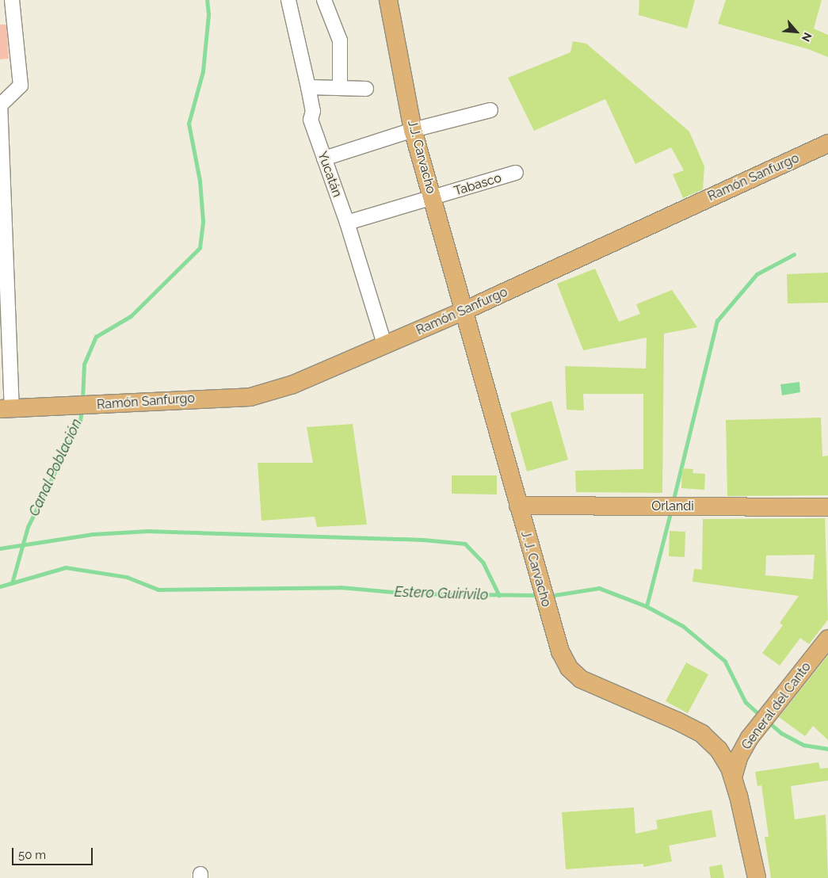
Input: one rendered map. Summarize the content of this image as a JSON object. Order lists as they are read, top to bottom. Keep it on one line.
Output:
{"streets":{"main road":["J.J. Carvacho","Ramón Sanfurgo","Orlandi","J. J. Carvacho","General del Canto"],"street":["Yucatán","Tabasco"]},"crossings":[["J.J. Carvacho","Ramón Sanfurgo"],["J.J. Carvacho","Tabasco"],["J.J. Carvacho","J. J. Carvacho"],["Yucatán","Ramón Sanfurgo"],["Yucatán","Tabasco"],["Ramón Sanfurgo","J. J. Carvacho"],["Orlandi","J. J. Carvacho"]],"water":["Canal Población","Estero Guirivilo"],"scale_bar":"50 m","north":"bottom right"}
